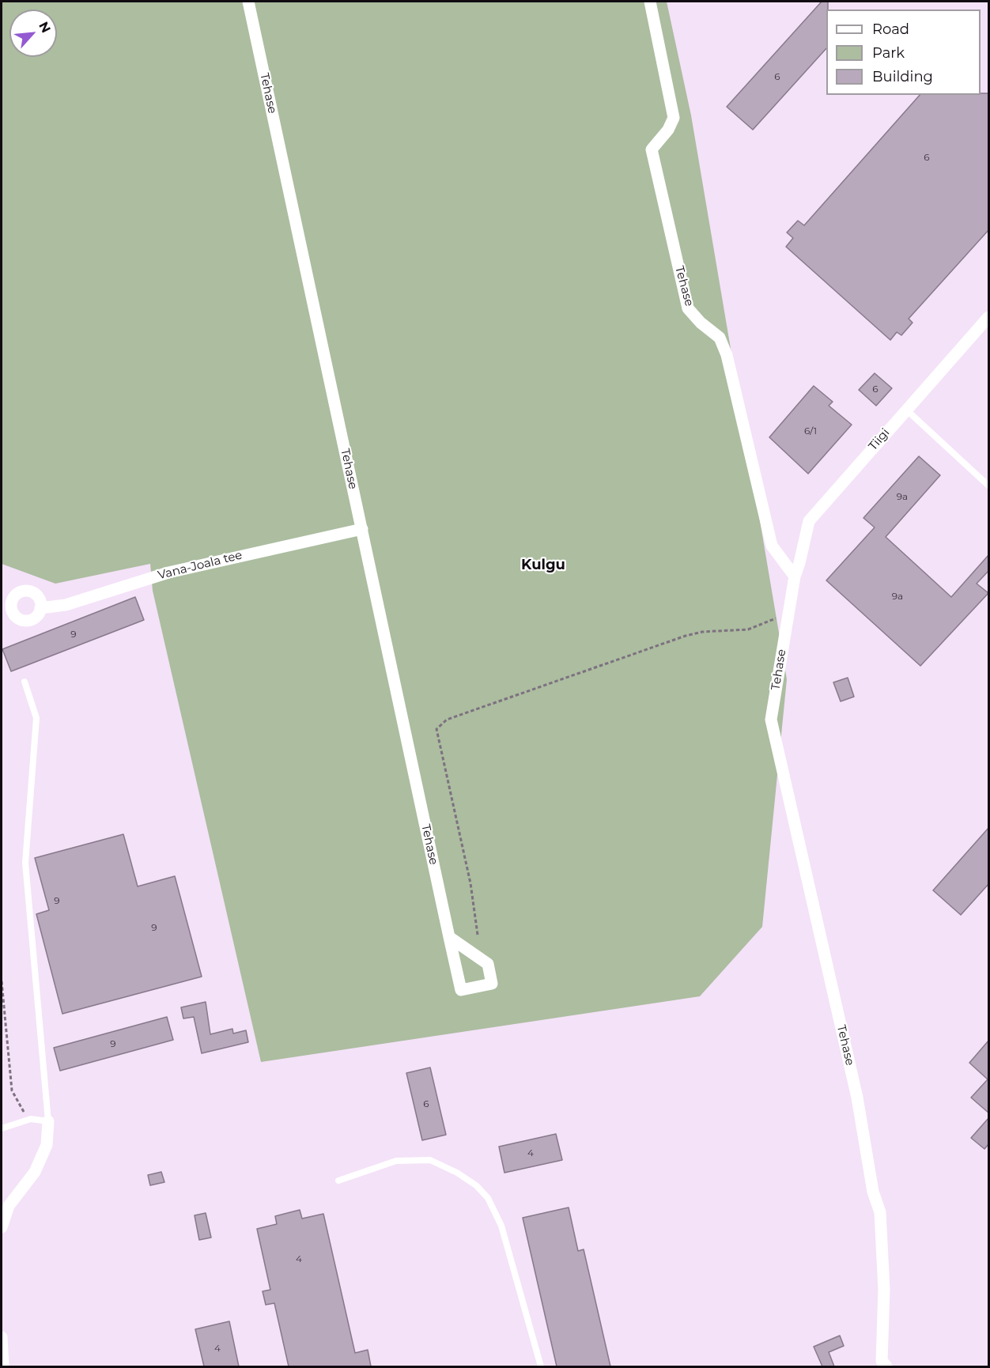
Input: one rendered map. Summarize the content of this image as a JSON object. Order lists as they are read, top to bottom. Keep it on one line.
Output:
{"streets":{"street":["Tehase","Tiigi","Vana-Joala tee"]},"crossings":[["Tehase","Tiigi"],["Tehase","Vana-Joala tee"]],"districts":["Kulgu"],"house_numbers":["6","6","6","6/1","9a","9a","9","9","9","9","6","4","4","4"],"legend":["Road","Park","Building"],"north":"top right"}
